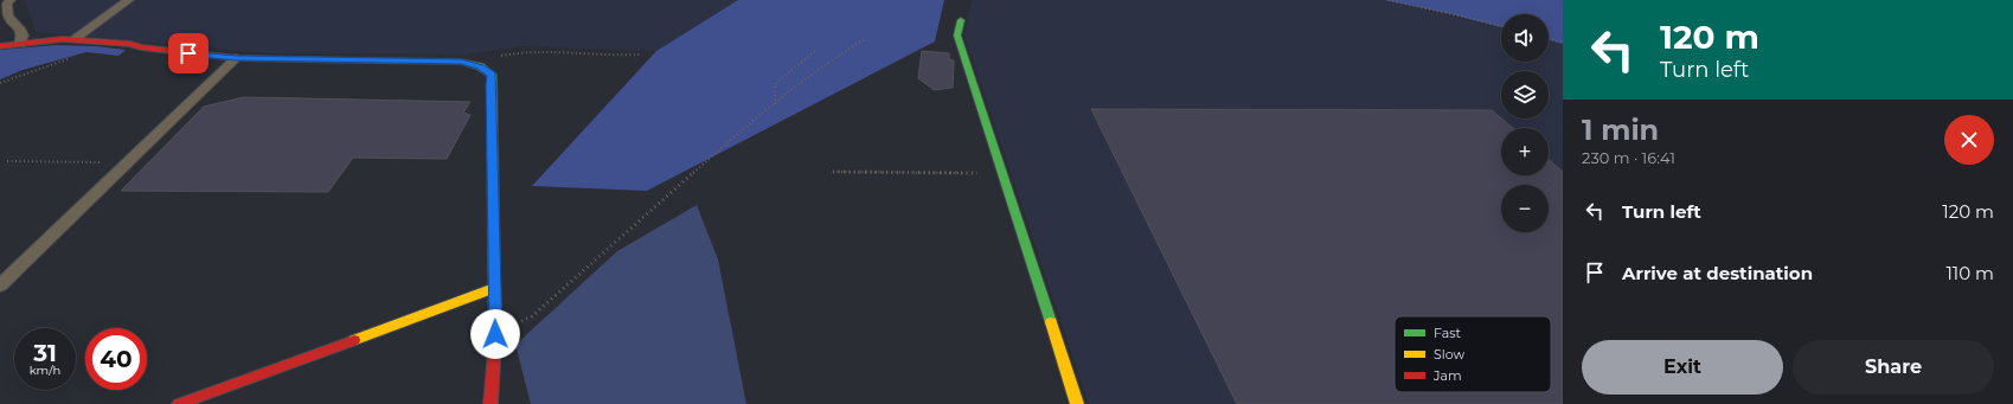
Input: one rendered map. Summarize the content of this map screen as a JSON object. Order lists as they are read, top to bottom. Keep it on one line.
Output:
{"legend":["Fast","Slow","Jam"],"page":{"turn":["120 m","Turn left"],"map_buttons":["+","−"],"heading":["1 min","230 m · 16:41"],"list":[{"name":"Turn left","value":"120 m"},{"name":"Arrive at destination","value":"110 m"}],"speed":"31 km/h","limit":"40","buttons":["Exit","Share"]}}
